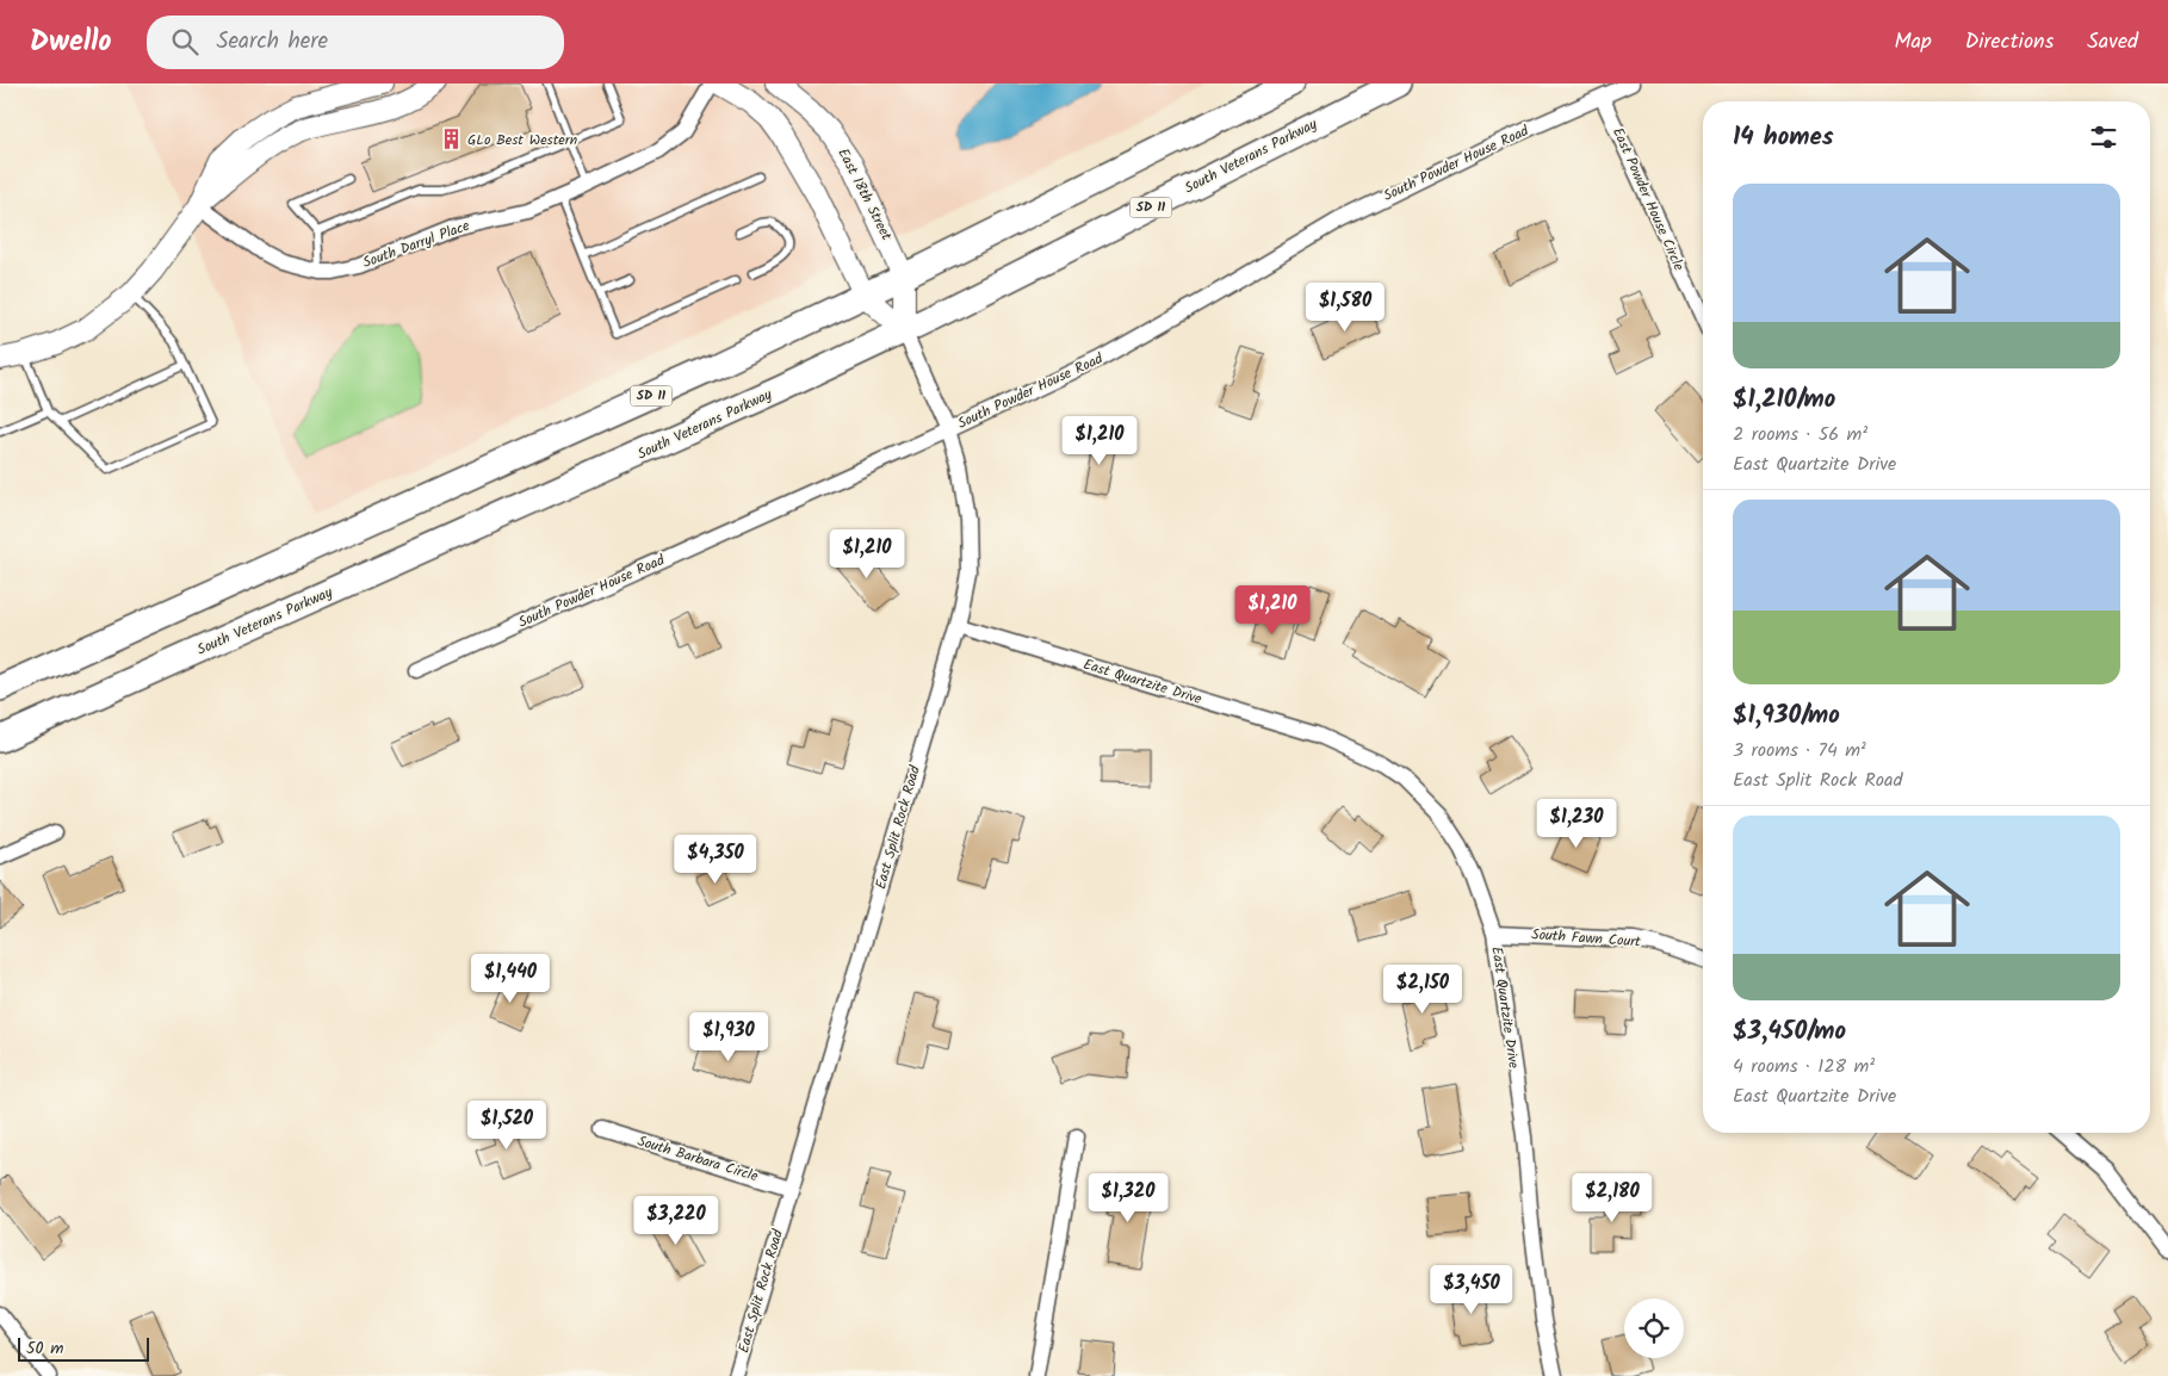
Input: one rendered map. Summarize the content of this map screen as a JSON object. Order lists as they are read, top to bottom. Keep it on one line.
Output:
{"streets":{"highway":["South Veterans Parkway","SD 11"],"street":["South Powder House Road","East 18th Street","East Powder House Circle","South Darryl Place","East Quartzite Drive","East Split Rock Road","South Fawn Court","South Barbara Circle"]},"crossings":[["South Veterans Parkway","East 18th Street"],["South Veterans Parkway","East Split Rock Road"],["South Powder House Road","East Powder House Circle"],["South Powder House Road","East Split Rock Road"],["East 18th Street","SD 11"],["East 18th Street","East Split Rock Road"],["SD 11","East Split Rock Road"],["East Quartzite Drive","East Split Rock Road"],["East Quartzite Drive","South Fawn Court"],["East Split Rock Road","South Barbara Circle"]],"places":{"building":["GLo Best Western"]},"scale_bar":"50 m","page":{"header":"Dwello","search":"Search here","nav":["Map","Directions","Saved"],"heading":"14 homes","list":[{"name":"$1,210/mo","note":"2 rooms · 56 m² · East Quartzite Drive"},{"name":"$1,930/mo","note":"3 rooms · 74 m² · East Split Rock Road"},{"name":"$3,450/mo","note":"4 rooms · 128 m² · East Quartzite Drive"}],"price":["$1,580","$1,210","$1,210","$1,210","$1,230","$4,350","$1,440","$2,150","$1,930","$1,520","$1,320","$2,180","$3,220","$3,450"],"scale":"50 m"}}
